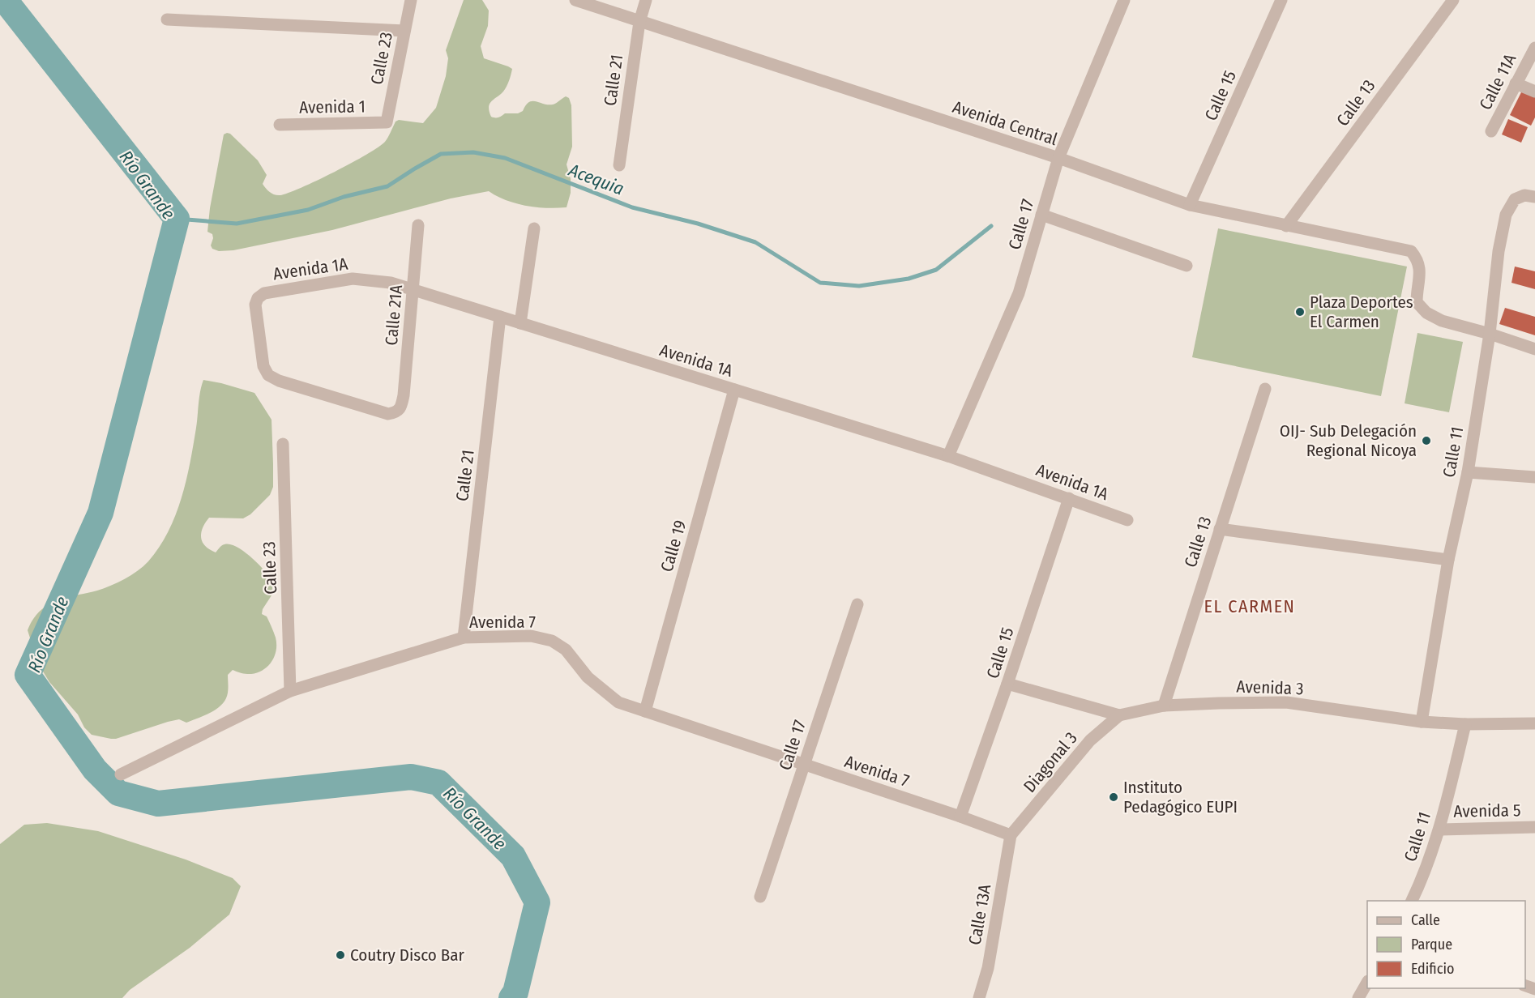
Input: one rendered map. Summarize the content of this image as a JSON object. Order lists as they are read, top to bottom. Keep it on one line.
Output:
{"streets":{"street":["Calle 23","Calle 21","Calle 11A","Calle 15","Calle 13","Avenida 1","Avenida Central","Calle 17","Avenida 1A","Calle 21A","Calle 11","Calle 19","Avenida 7","Avenida 3","Diagonal 3","Avenida 5","Calle 13A"]},"crossings":[["Calle 23","Avenida 1"],["Calle 23","Avenida 7"],["Calle 21","Avenida Central"],["Calle 21","Avenida 1A"],["Calle 21","Avenida 7"],["Calle 15","Avenida Central"],["Calle 15","Avenida 1A"],["Calle 15","Avenida 7"],["Calle 15","Avenida 3"],["Calle 13","Avenida Central"],["Calle 13","Avenida 3"],["Avenida Central","Calle 17"],["Avenida Central","Calle 11"],["Calle 17","Avenida 1A"],["Calle 17","Avenida 7"],["Avenida 1A","Calle 21A"],["Avenida 1A","Calle 19"],["Calle 11","Avenida 3"],["Calle 11","Avenida 5"],["Calle 19","Avenida 7"],["Avenida 7","Diagonal 3"],["Avenida 7","Calle 13A"],["Avenida 3","Diagonal 3"],["Diagonal 3","Calle 13A"]],"districts":["EL CARMEN"],"water":["Acequia","Río Grande"],"places":["Plaza Deportes El Carmen","OIJ- Sub Delegación Regional Nicoya","Instituto Pedagógico EUPI","Coutry Disco Bar"],"legend":["Calle","Parque","Edificio"]}
